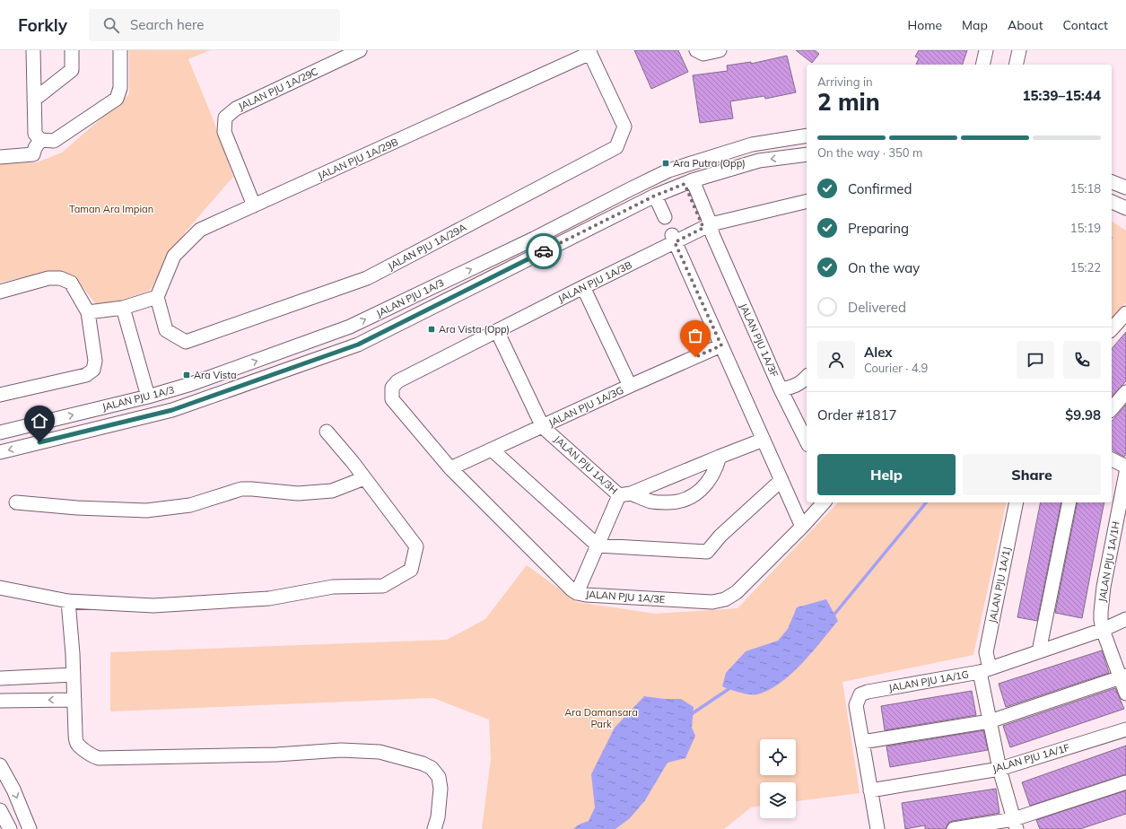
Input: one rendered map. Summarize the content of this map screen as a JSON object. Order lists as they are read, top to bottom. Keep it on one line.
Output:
{"streets":{"street":["JALAN PJU 1A/29C","JALAN PJU 1A/29B","JALAN PJU 1A/29A","JALAN PJU 1A/3B","JALAN PJU 1A/3","JALAN PJU 1A/3F","JALAN PJU 1A/3G","JALAN PJU 1A/3H","JALAN PJU 1A/1H","JALAN PJU 1A/1J","JALAN PJU 1A/3E","JALAN PJU 1A/1G","JALAN PJU 1A/1F"]},"crossings":[["JALAN PJU 1A/29C","JALAN PJU 1A/29B"],["JALAN PJU 1A/29B","JALAN PJU 1A/29A"],["JALAN PJU 1A/3B","JALAN PJU 1A/3F"],["JALAN PJU 1A/3B","JALAN PJU 1A/3E"],["JALAN PJU 1A/3","JALAN PJU 1A/3F"],["JALAN PJU 1A/3G","JALAN PJU 1A/3H"],["JALAN PJU 1A/3G","JALAN PJU 1A/3E"],["JALAN PJU 1A/1H","JALAN PJU 1A/1G"],["JALAN PJU 1A/1J","JALAN PJU 1A/1G"],["JALAN PJU 1A/1J","JALAN PJU 1A/1F"],["JALAN PJU 1A/1G","JALAN PJU 1A/1F"]],"parks":["Taman Ara Impian","Ara Damansara Park"],"places":{"transit":["Ara Putra (Opp)","Ara Vista (Opp)","Ara Vista"]},"page":{"header":"Forkly","search":"Search here","nav":["Home","Map","About","Contact"],"heading":["2 min","Arriving in","15:39–15:44"],"panel":["Alex","Courier · 4.9","Order #1817","$9.98"],"bar":"On the way · 350 m","list":[["Confirmed","15:18"],["Preparing","15:19"],["On the way","15:22"],"Delivered"],"buttons":["Help","Share"]}}
